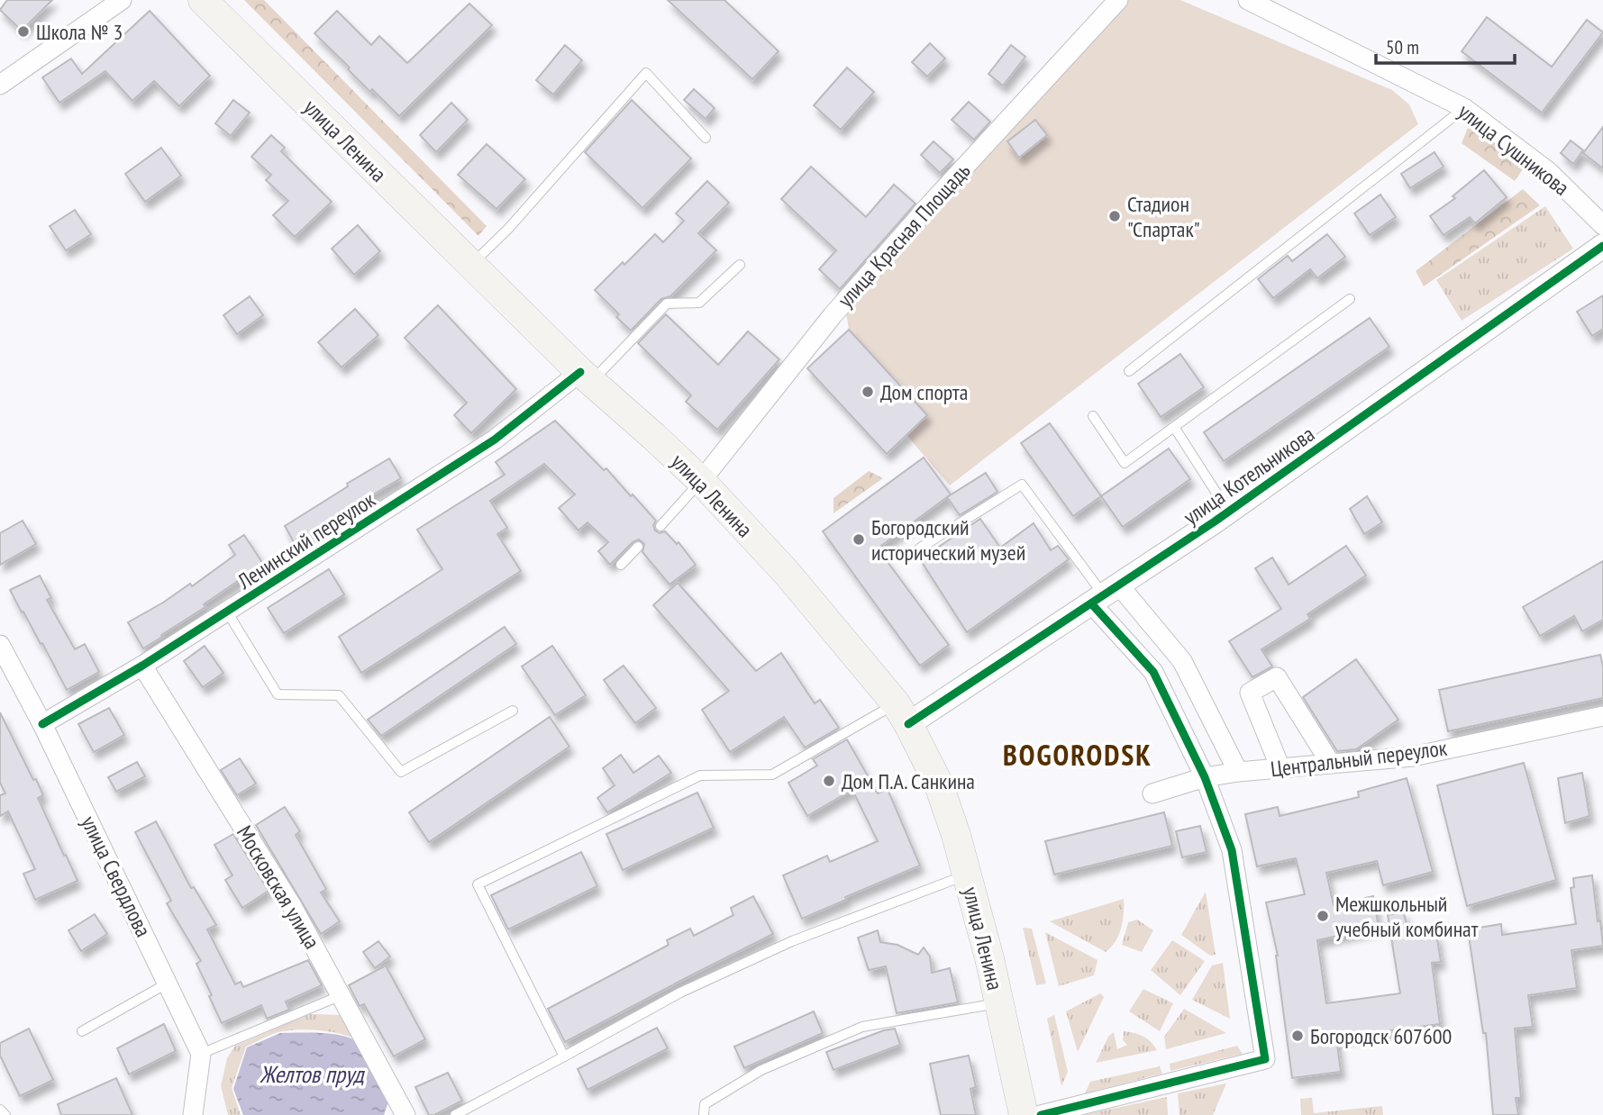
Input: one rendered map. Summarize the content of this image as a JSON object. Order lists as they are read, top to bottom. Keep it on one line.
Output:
{"streets":{"main road":["улица Ленина"],"street":["улица Сушникова","улица Красная Площадь","улица Котельникова","Ленинский переулок","Центральный переулок","улица Свердлова","Московская улица"]},"crossings":[["улица Ленина","улица Красная Площадь"],["улица Ленина","улица Котельникова"],["улица Ленина","Ленинский переулок"],["Ленинский переулок","улица Свердлова"],["Ленинский переулок","Московская улица"]],"districts":["BOGORODSK"],"water":["Желтов пруд"],"places":["Школа № 3","Стадион \"Спартак\"","Дом спорта","Богородский исторический музей","Дом П.А. Санкина","Межшкольный учебный комбинат","Богородск 607600"],"scale_bar":"50 m"}
